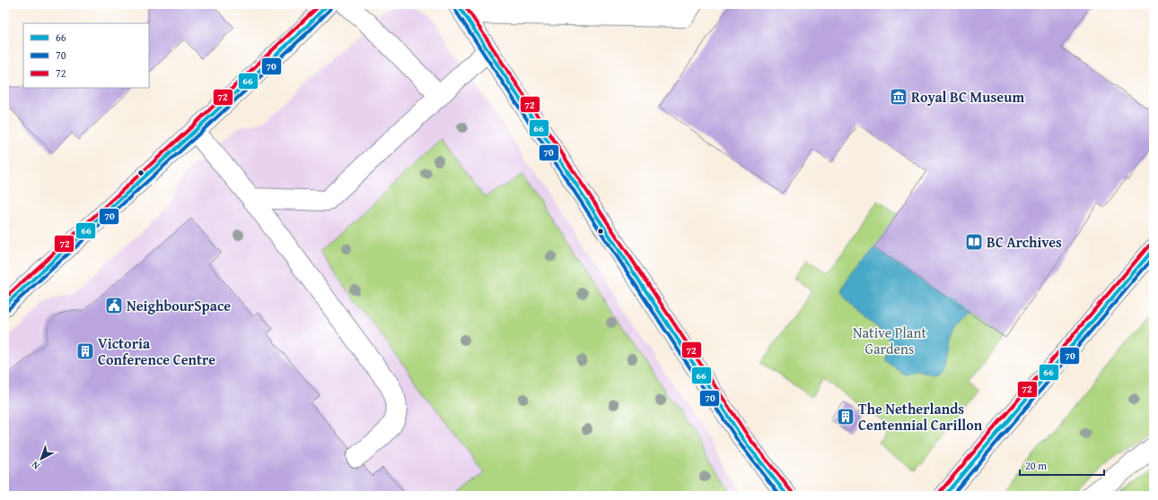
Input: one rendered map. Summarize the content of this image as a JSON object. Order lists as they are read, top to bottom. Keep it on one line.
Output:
{"parks":["Native Plant Gardens"],"places":{"museum":["Royal BC Museum"],"library":["BC Archives"],"public building":["NeighbourSpace"],"building":["Victoria Conference Centre","The Netherlands Centennial Carillon"]},"lines":["transit line 66","transit line 72","transit line 70"],"legend":["66","70","72"],"scale_bar":"20 m","north":"bottom left"}
